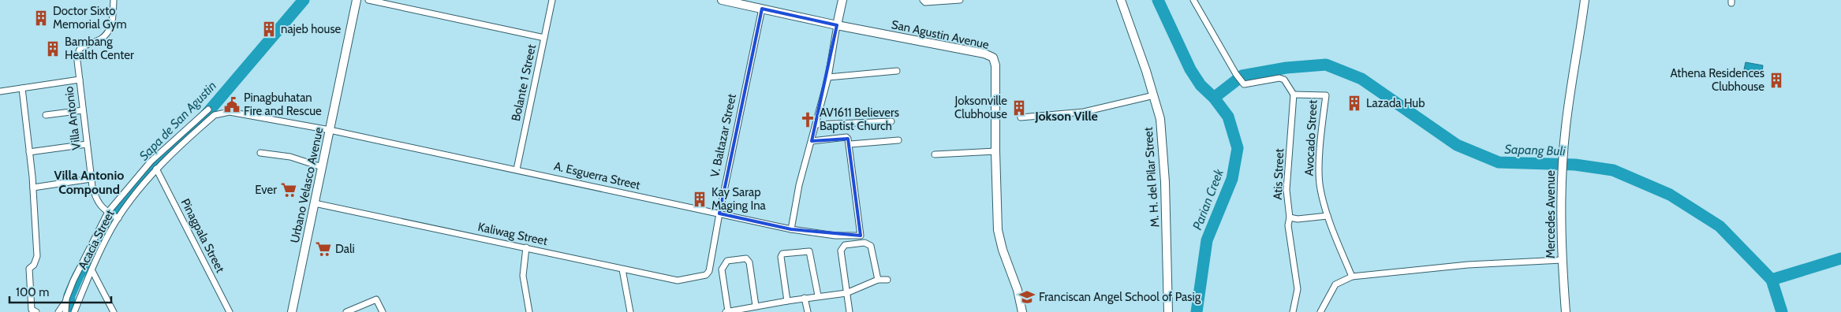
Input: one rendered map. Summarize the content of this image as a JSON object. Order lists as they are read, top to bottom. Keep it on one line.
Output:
{"streets":{"street":["San Agustin Avenue","Bolante 1 Street","Villa Antonio","V. Baltazar Street","Avocado Street","Atis Street","A. Esguerra Street","M. H. del Pilar Street","Urbano Velasco Avenue","Mercedes Avenue","Kaliwag Street","Pinagpala Street","Acacia Street"]},"crossings":[["San Agustin Avenue","V. Baltazar Street"],["Bolante 1 Street","A. Esguerra Street"],["Villa Antonio","Acacia Street"],["V. Baltazar Street","A. Esguerra Street"],["V. Baltazar Street","Kaliwag Street"],["Avocado Street","Atis Street"],["A. Esguerra Street","Urbano Velasco Avenue"],["A. Esguerra Street","Acacia Street"],["Urbano Velasco Avenue","Kaliwag Street"],["Urbano Velasco Avenue","Acacia Street"],["Pinagpala Street","Acacia Street"]],"districts":["Jokson Ville","Villa Antonio Compound"],"water":["Sapa de San Agustin","Sapang Buli","Parian Creek"],"places":{"building":["Doctor Sixto Memorial Gym","najeb house","Bambang Health Center","Athena Residences Clubhouse","Lazada Hub","Joksonville Clubhouse","Kay Sarap Maging Ina"],"public building":["Pinagbuhatan Fire and Rescue"],"church":["AV1611 Believers Baptist Church"],"supermarket":["Ever","Dali"],"school or university":["Franciscan Angel School of Pasig"]},"scale_bar":"100 m"}
